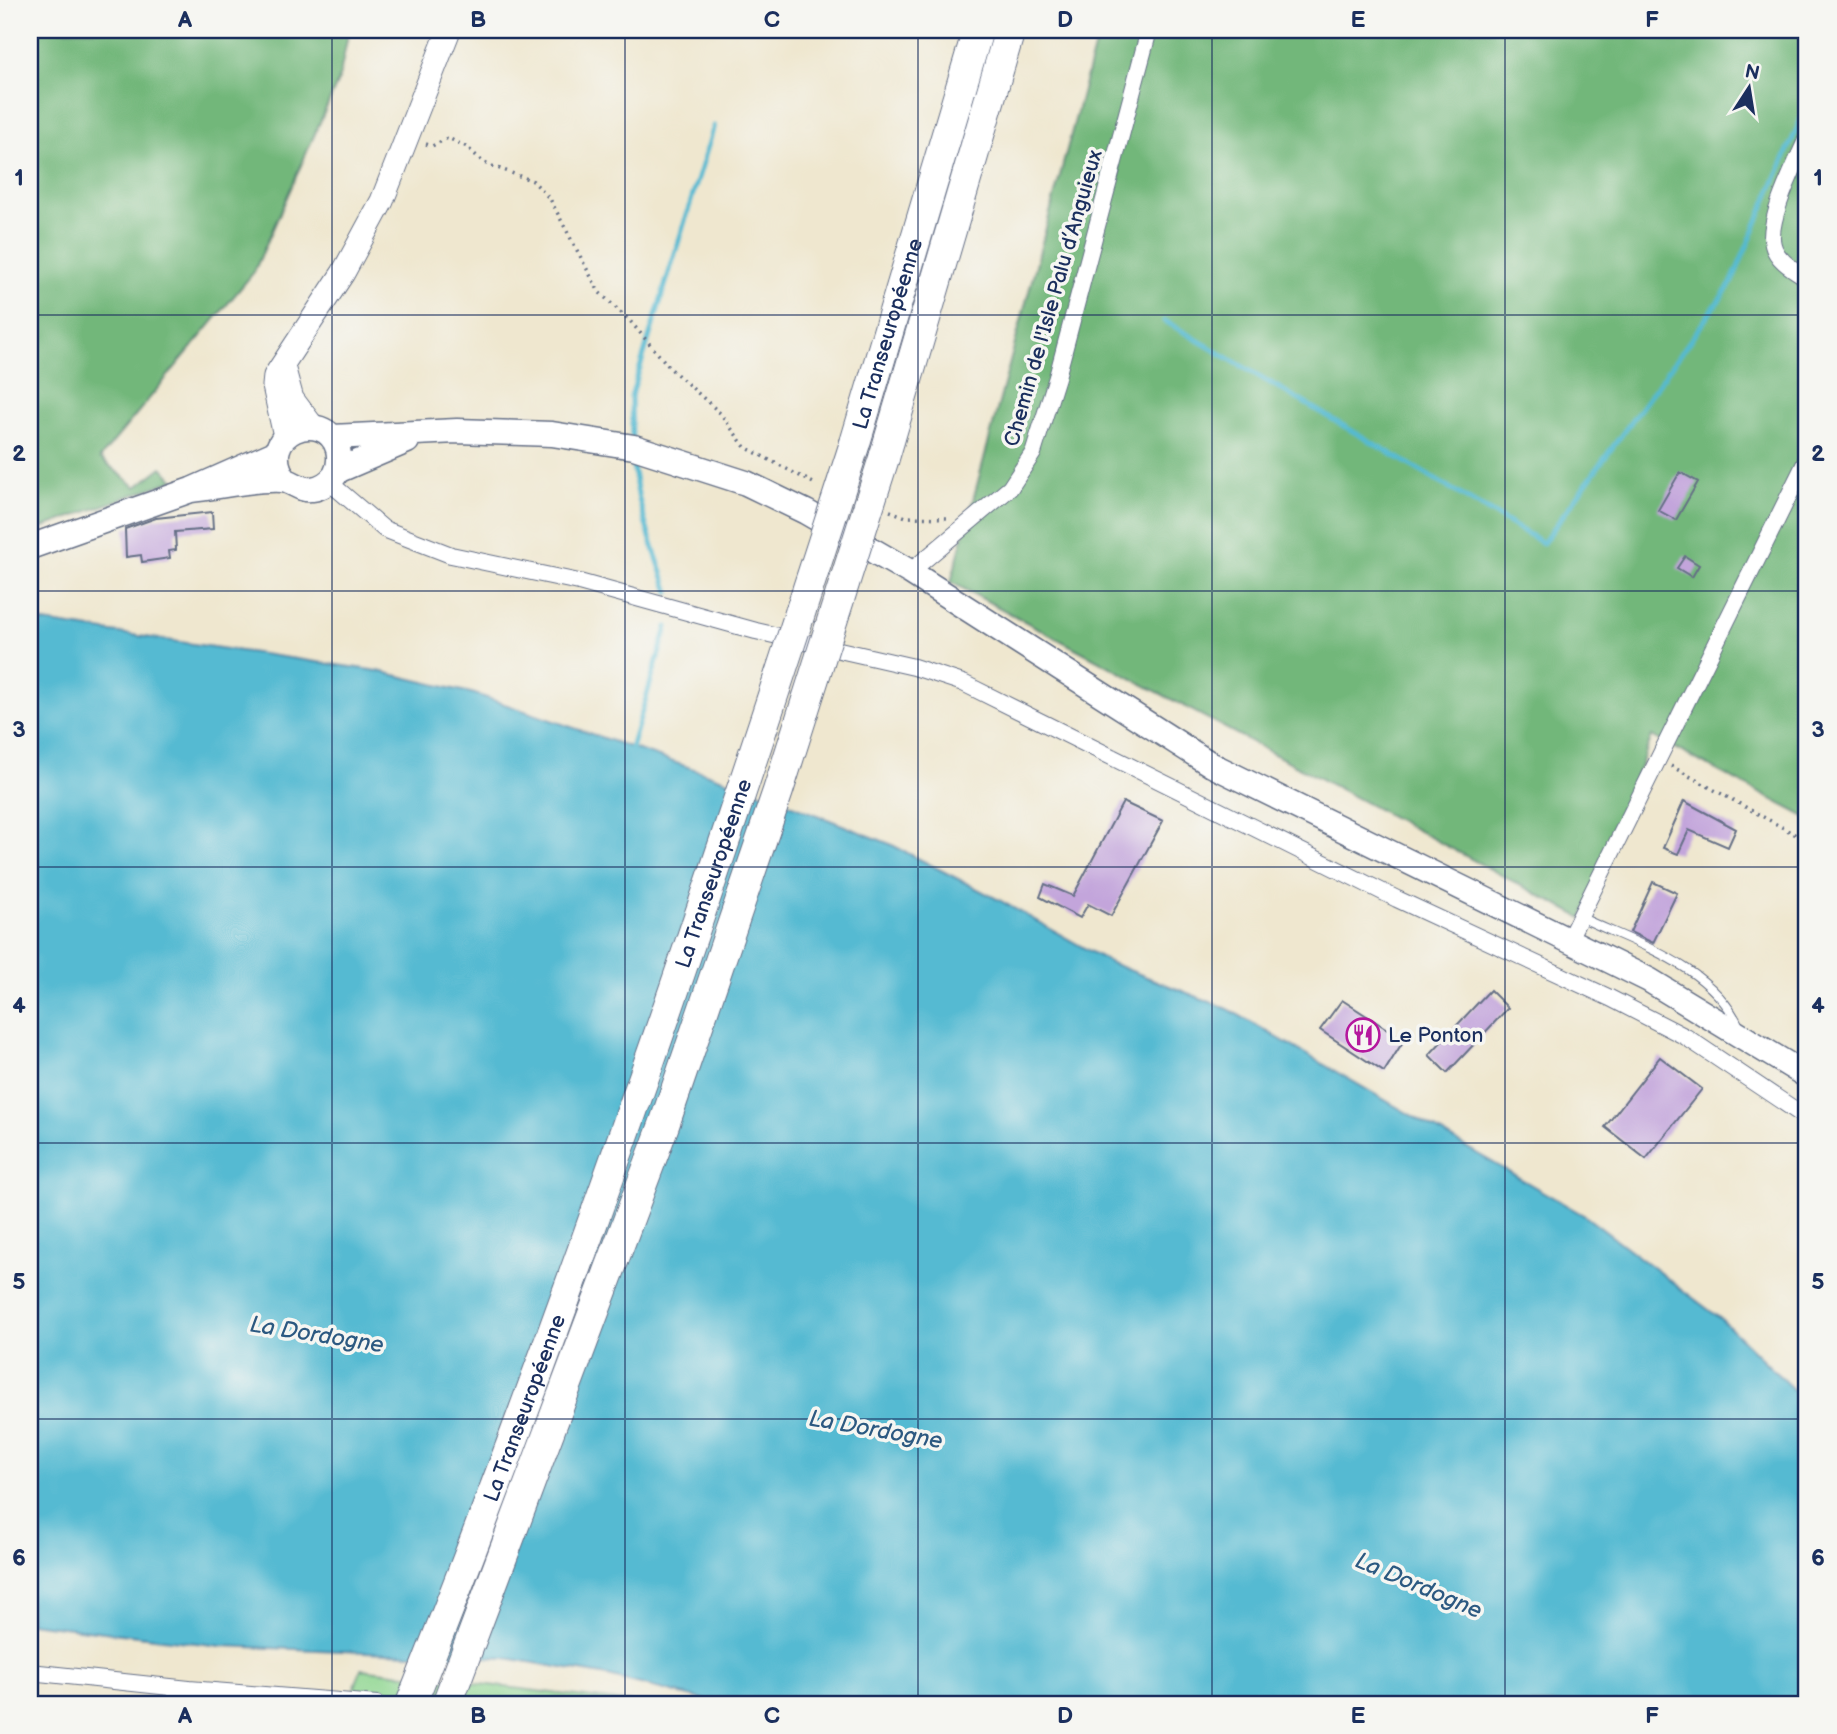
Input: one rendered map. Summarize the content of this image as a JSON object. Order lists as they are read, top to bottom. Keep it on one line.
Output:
{"streets":{"highway":["La Transeuropéenne"],"street":["Chemin de l'Isle Palu d’Anguieux"]},"water":["La Dordogne"],"places":{"restaurant":["Le Ponton"]},"north":"top","grid":{"columns":["A","B","C","D","E","F"],"rows":["1","2","3","4","5","6"]}}
